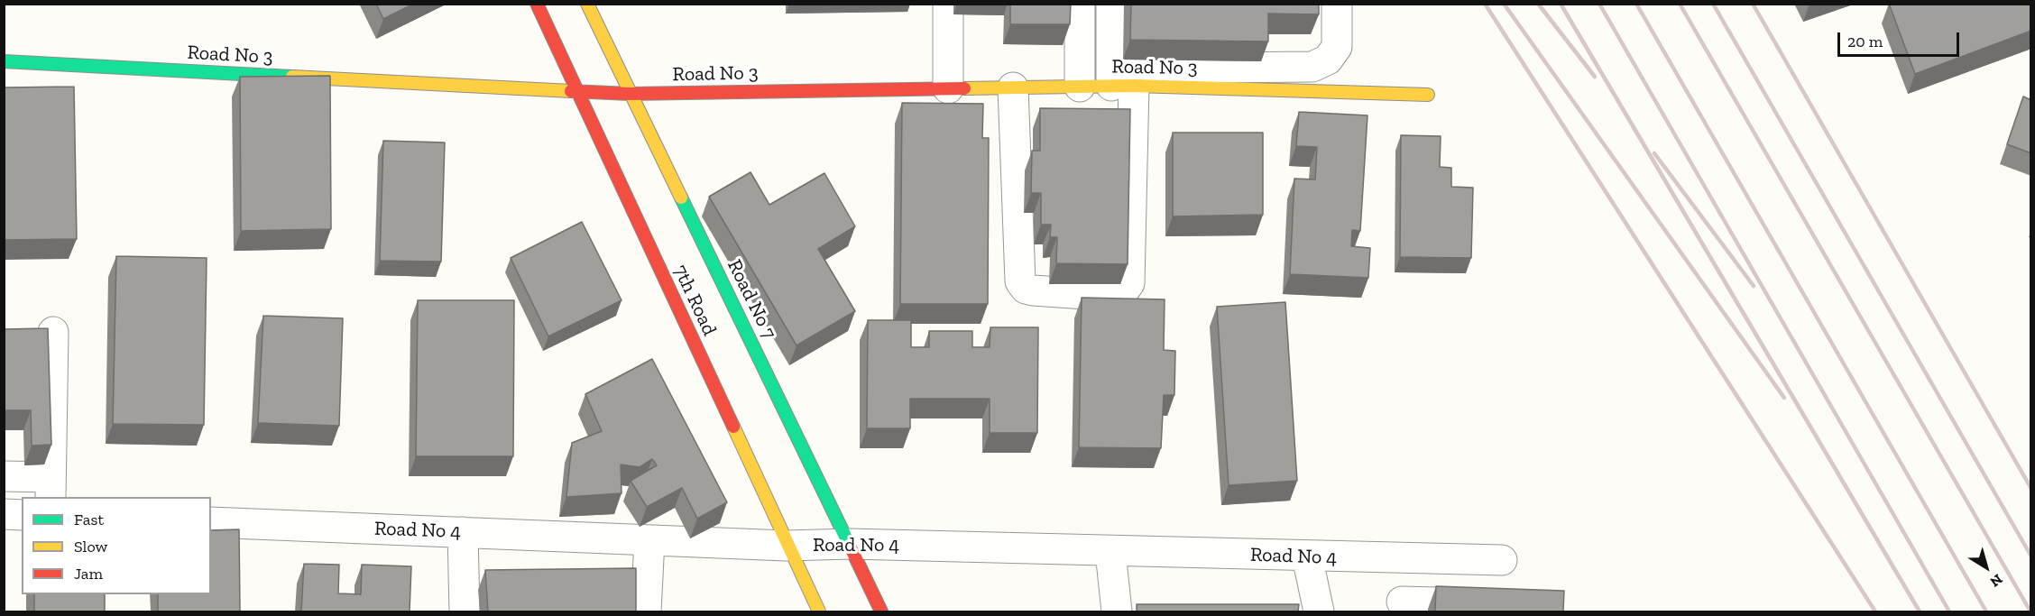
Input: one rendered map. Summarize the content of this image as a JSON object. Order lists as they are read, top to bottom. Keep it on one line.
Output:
{"streets":{"street":["Road No 3","Road No 7","7th Road","Road No 4"]},"crossings":[["Road No 3","Road No 7"],["Road No 3","7th Road"],["Road No 7","Road No 4"],["7th Road","Road No 4"]],"legend":["Fast","Slow","Jam"],"scale_bar":"20 m","north":"bottom right"}
